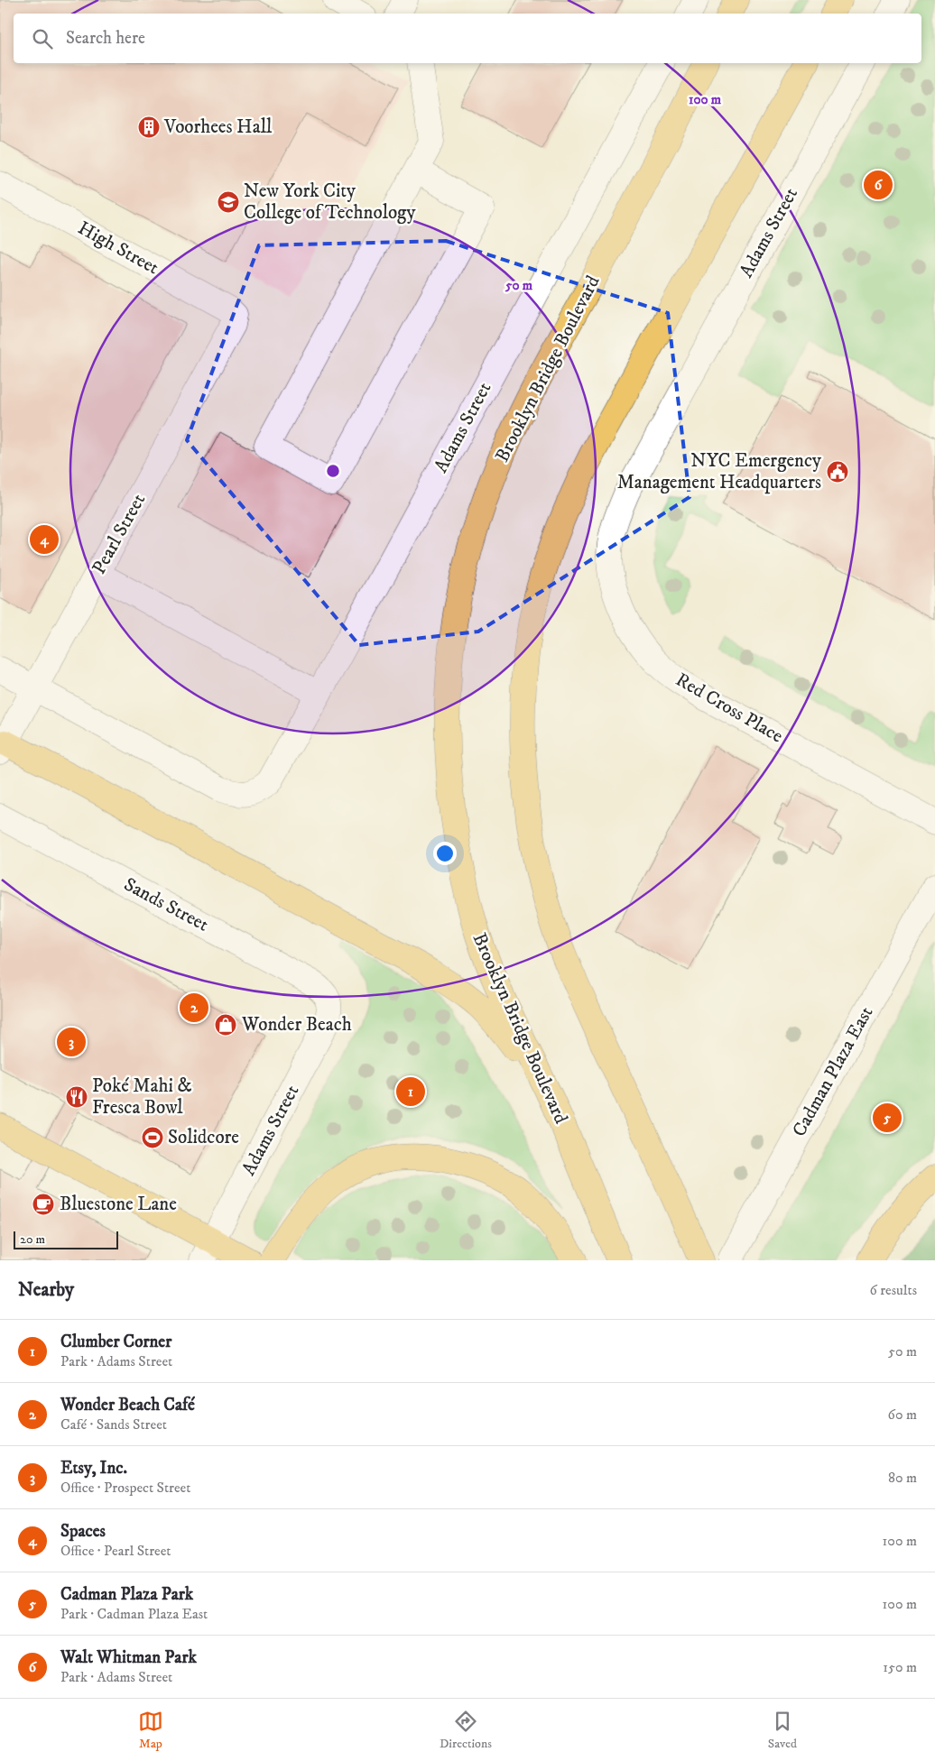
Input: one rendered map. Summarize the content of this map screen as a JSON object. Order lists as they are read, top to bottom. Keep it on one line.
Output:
{"streets":{"main road":["Brooklyn Bridge Boulevard"],"street":["Adams Street","High Street","Pearl Street","Red Cross Place","Sands Street","Cadman Plaza East"]},"crossings":[["Adams Street","Pearl Street"],["Adams Street","Red Cross Place"],["Adams Street","Sands Street"],["High Street","Pearl Street"]],"places":{"building":["Voorhees Hall"],"school or university":["New York City College of Technology"],"public building":["NYC Emergency Management Headquarters"],"shop":["Wonder Beach"],"restaurant":["Poké Mahi & Fresca Bowl"],"sports":["Solidcore"],"cafe":["Bluestone Lane"]},"scale_bar":"20 m","page":{"search":"Search here","pins":["6","4","2","3","1","5"],"scale":"20 m","heading":["Nearby","6 results"],"list":[{"mark":"1","name":"Clumber Corner","note":"Park · Adams Street","value":"50 m"},{"mark":"2","name":"Wonder Beach Café","note":"Café · Sands Street","value":"60 m"},{"mark":"3","name":"Etsy, Inc.","note":"Office · Prospect Street","value":"80 m"},{"mark":"4","name":"Spaces","note":"Office · Pearl Street","value":"100 m"},{"mark":"5","name":"Cadman Plaza Park","note":"Park · Cadman Plaza East","value":"100 m"},{"mark":"6","name":"Walt Whitman Park","note":"Park · Adams Street","value":"150 m"}],"nav":["Map","Directions","Saved"]},"rings":["100 m","50 m"]}
